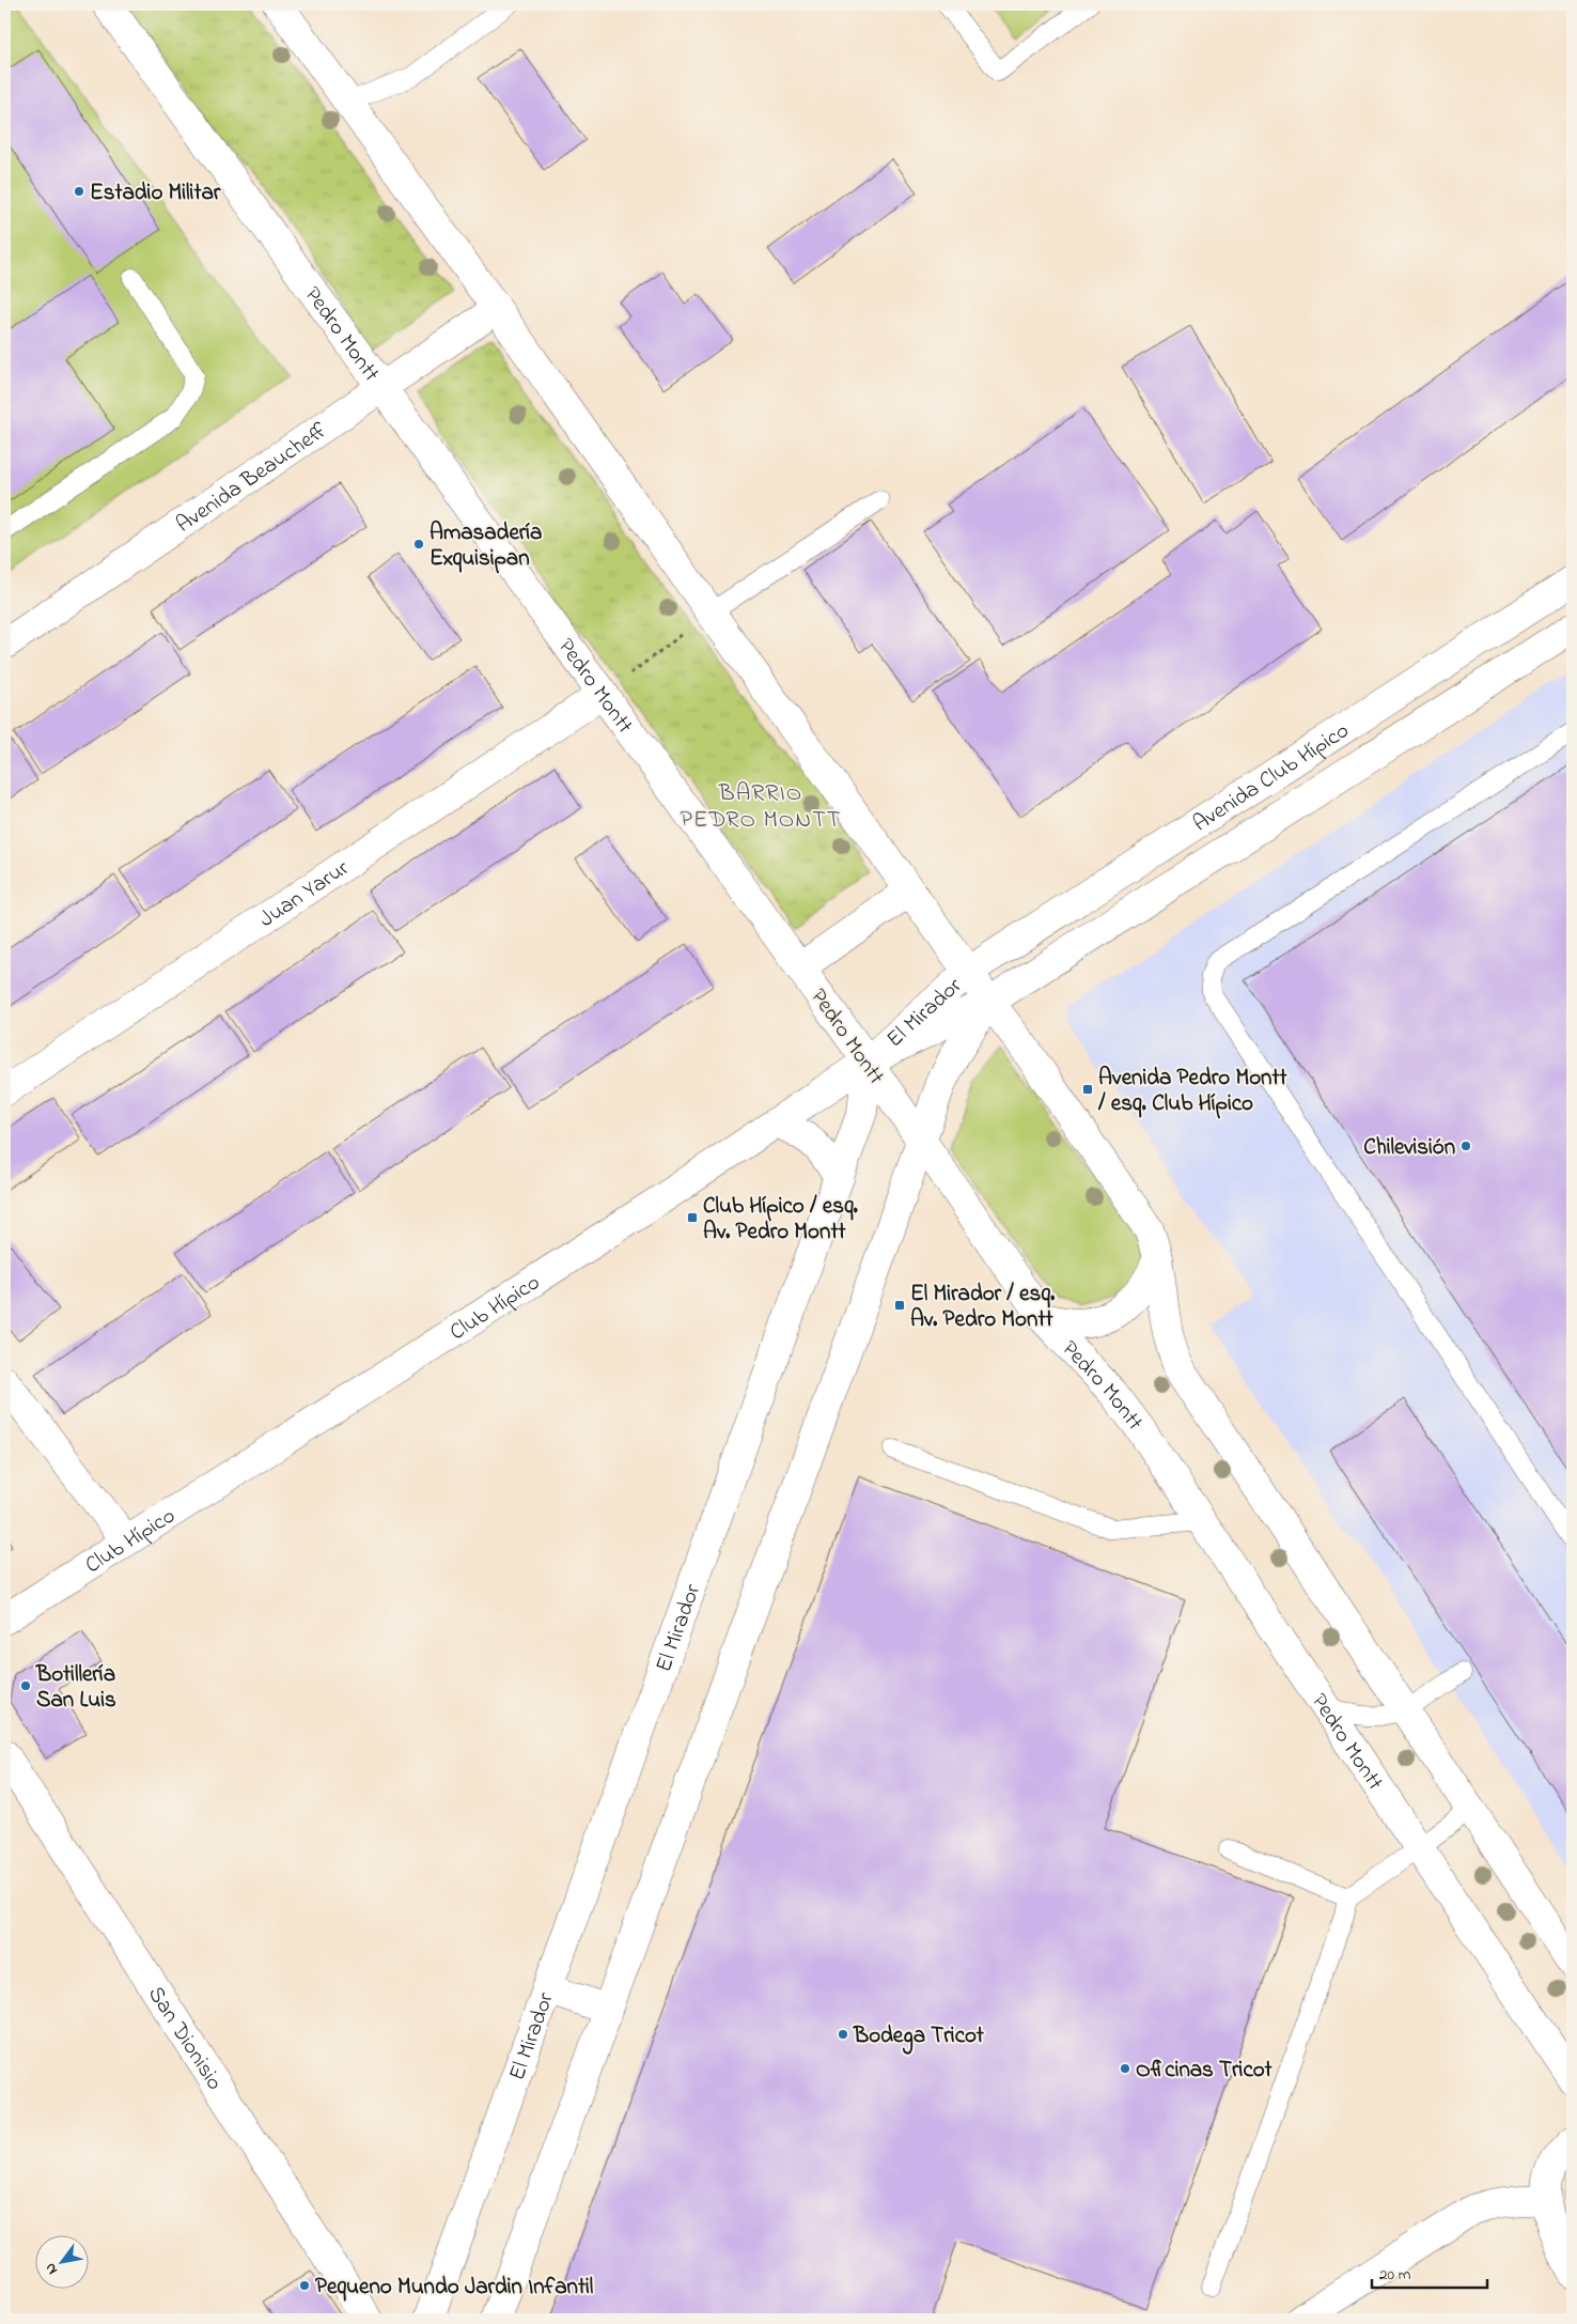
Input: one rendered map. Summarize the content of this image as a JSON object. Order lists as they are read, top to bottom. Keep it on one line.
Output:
{"streets":{"main road":["Pedro Montt","Avenida Beaucheff","Avenida Club Hípico","Juan Yarur","El Mirador","Club Hípico","San Dionisio"]},"crossings":[["Pedro Montt","Avenida Beaucheff"],["Pedro Montt","Juan Yarur"],["Pedro Montt","El Mirador"],["Pedro Montt","Club Hípico"],["Avenida Club Hípico","El Mirador"],["Avenida Club Hípico","Club Hípico"],["El Mirador","Club Hípico"]],"districts":["BARRIO PEDRO MONTT"],"places":{"other":["Estadio Militar","Amasadería Exquisipan","Chilevisión","Botillería San Luis","Bodega Tricot","Oficinas Tricot","Pequeno Mundo Jardin Infantil"],"transit":["Avenida Pedro Montt / esq. Club Hípico","Club Hípico / esq. Av. Pedro Montt","El Mirador / esq. Av. Pedro Montt"]},"scale_bar":"20 m","north":"bottom left"}
